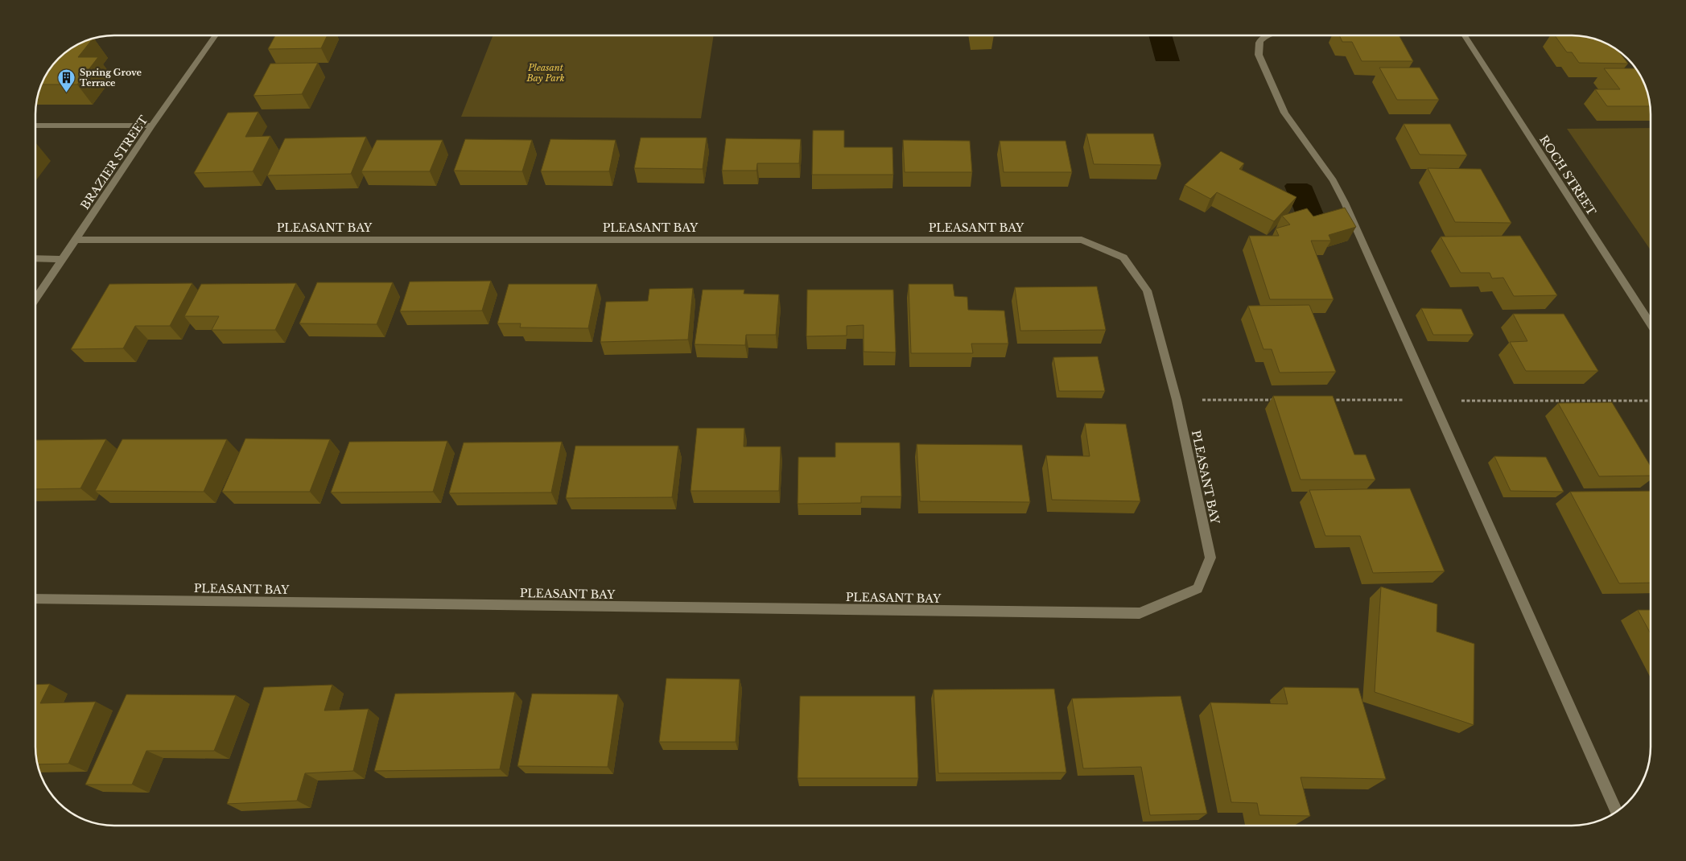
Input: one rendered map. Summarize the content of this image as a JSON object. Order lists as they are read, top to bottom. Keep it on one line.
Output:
{"streets":{"street":["BRAZIER STREET","ROCH STREET","PLEASANT BAY"]},"crossings":[["BRAZIER STREET","PLEASANT BAY"]],"parks":["Pleasant Bay Park"],"places":{"building":["Spring Grove Terrace"]}}
